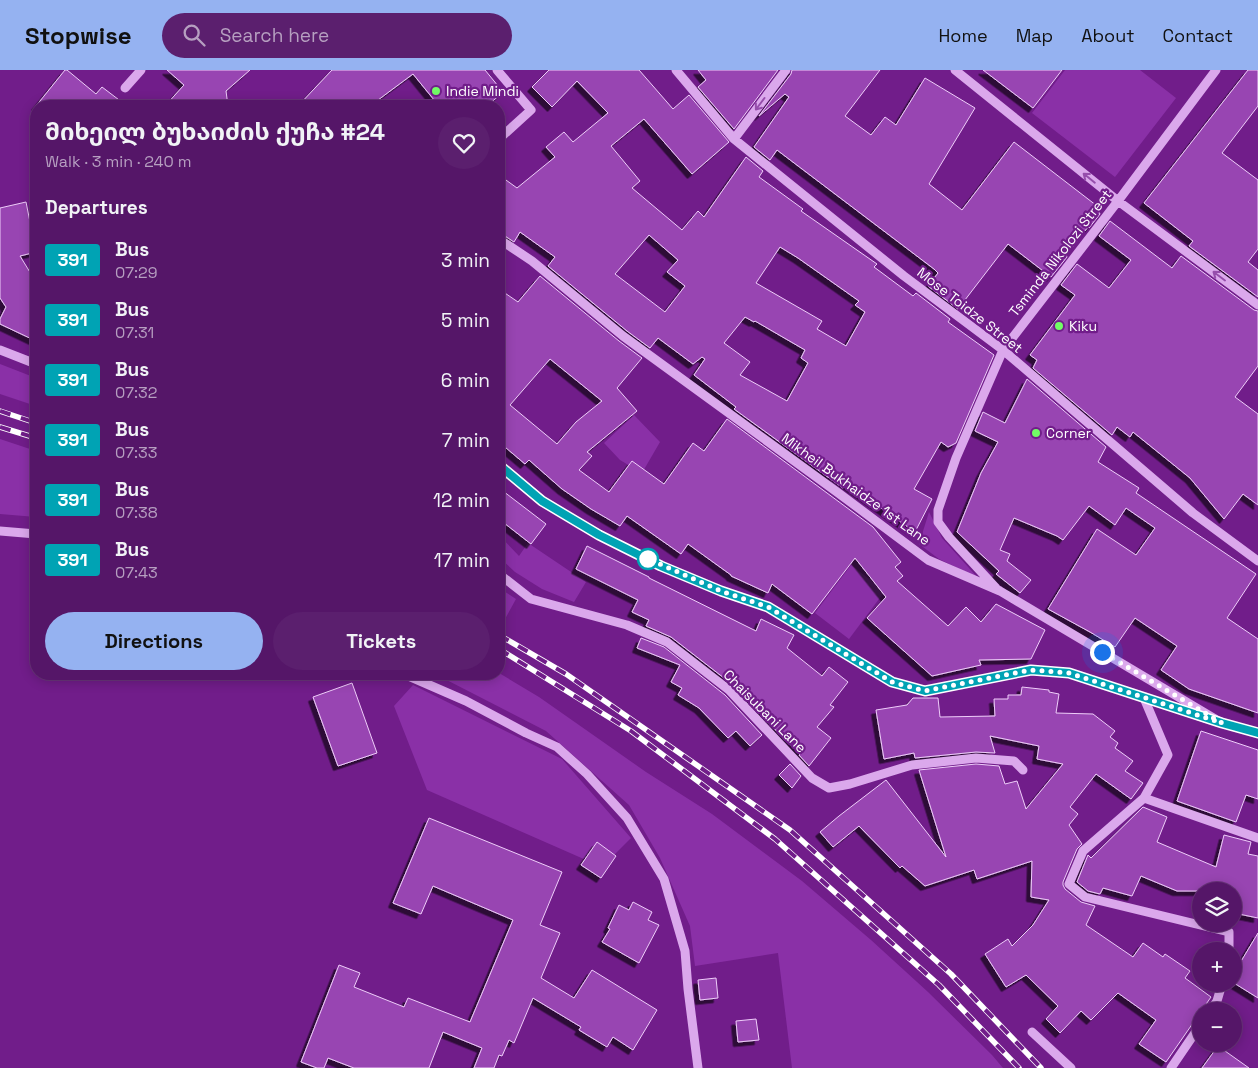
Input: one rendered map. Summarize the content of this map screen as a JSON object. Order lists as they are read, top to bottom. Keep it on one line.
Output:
{"streets":{"street":["Tsminda Nikolozi Street","Mose Toidze Street","Mikheil Bukhaidze 1st Lane","Chaisubani Lane"]},"crossings":[["Tsminda Nikolozi Street","Mose Toidze Street"],["Tsminda Nikolozi Street","Mikheil Bukhaidze 1st Lane"]],"places":["Indie Mindi","Kiku","Corner"],"lines":["bus line 391"],"page":{"header":"Stopwise","search":"Search here","nav":["Home","Map","About","Contact"],"heading":[["მიხეილ ბუხაიძის ქუჩა #24","Walk · 3 min · 240 m"],"Departures"],"list":[{"mark":"391","name":"Bus","note":"07:29","value":"3 min"},{"mark":"391","name":"Bus","note":"07:31","value":"5 min"},{"mark":"391","name":"Bus","note":"07:32","value":"6 min"},{"mark":"391","name":"Bus","note":"07:33","value":"7 min"},{"mark":"391","name":"Bus","note":"07:38","value":"12 min"},{"mark":"391","name":"Bus","note":"07:43","value":"17 min"}],"buttons":["Directions","Tickets"],"map_buttons":["+","−"]}}
